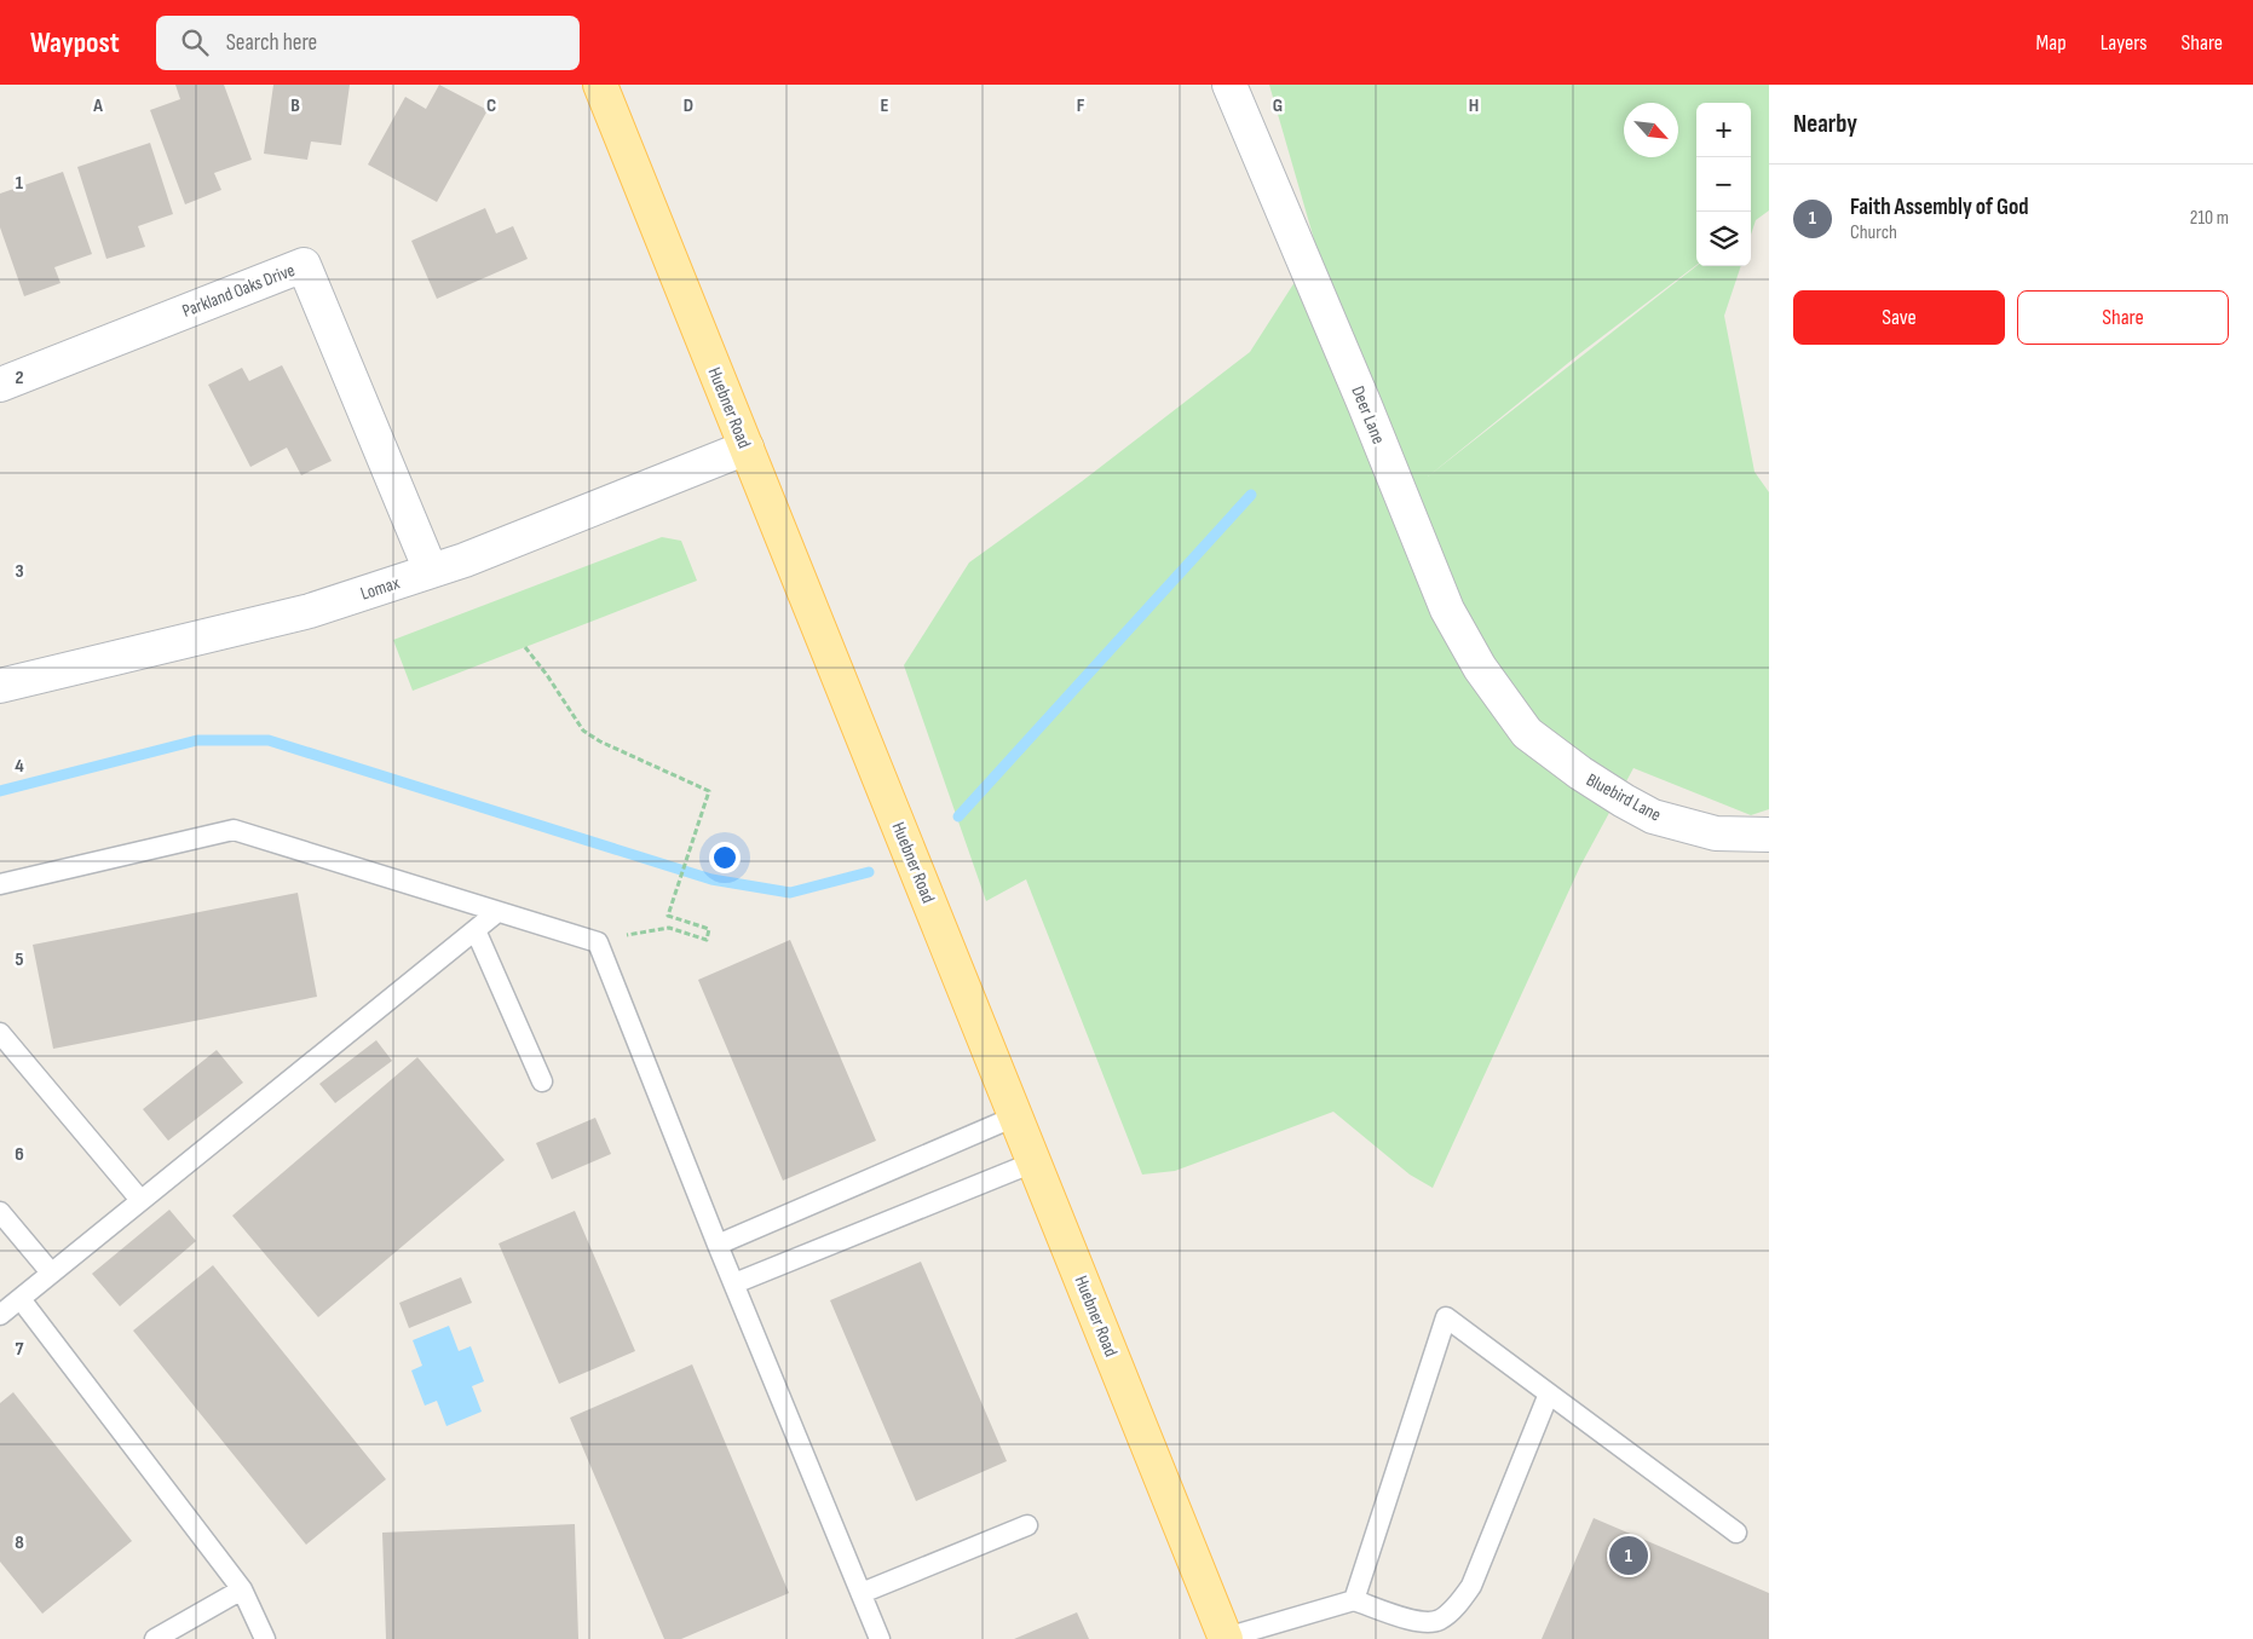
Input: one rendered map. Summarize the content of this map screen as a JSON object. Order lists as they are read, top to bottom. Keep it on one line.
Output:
{"streets":{"main road":["Huebner Road"],"street":["Parkland Oaks Drive","Deer Lane","Lomax","Bluebird Lane"]},"crossings":[["Parkland Oaks Drive","Lomax"],["Huebner Road","Lomax"],["Deer Lane","Bluebird Lane"]],"north":"bottom right","page":{"header":"Waypost","search":"Search here","nav":["Map","Layers","Share"],"heading":"Nearby","map_buttons":["+","−"],"list":[{"mark":"1","name":"Faith Assembly of God","note":"Church","value":"210 m"}],"buttons":["Save","Share"],"pins":"1"},"grid":{"columns":["A","B","C","D","E","F","G","H"],"rows":["1","2","3","4","5","6","7","8"]}}
